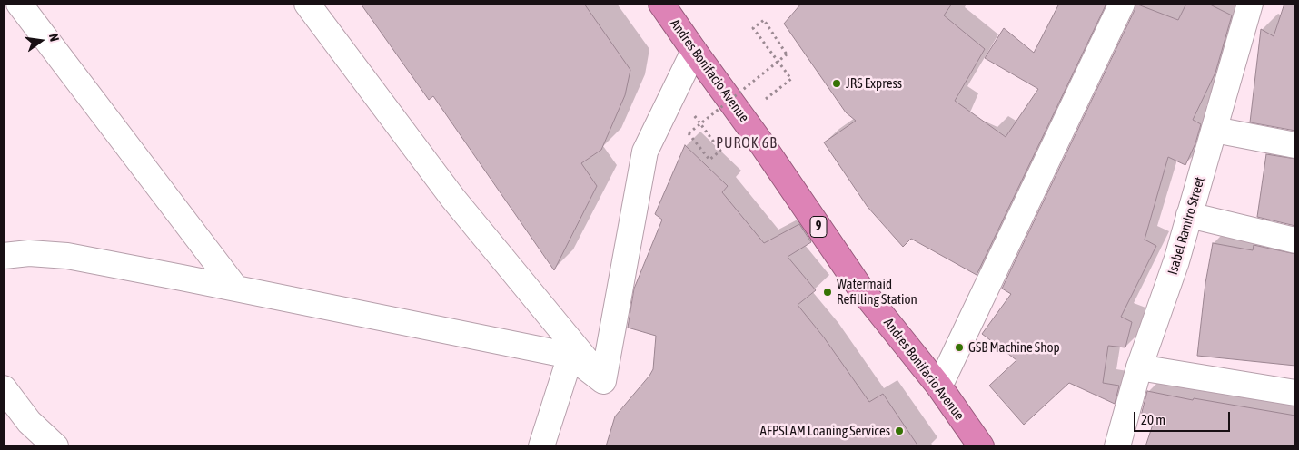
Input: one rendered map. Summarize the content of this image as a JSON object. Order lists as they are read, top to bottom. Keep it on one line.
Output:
{"streets":{"highway":["Andres Bonifacio Avenue","9"],"street":["Isabel Ramiro Street"]},"districts":["PUROK 6B"],"places":["JRS Express","Watermaid Refilling Station","GSB Machine Shop","AFPSLAM Loaning Services"],"scale_bar":"20 m","north":"right"}
